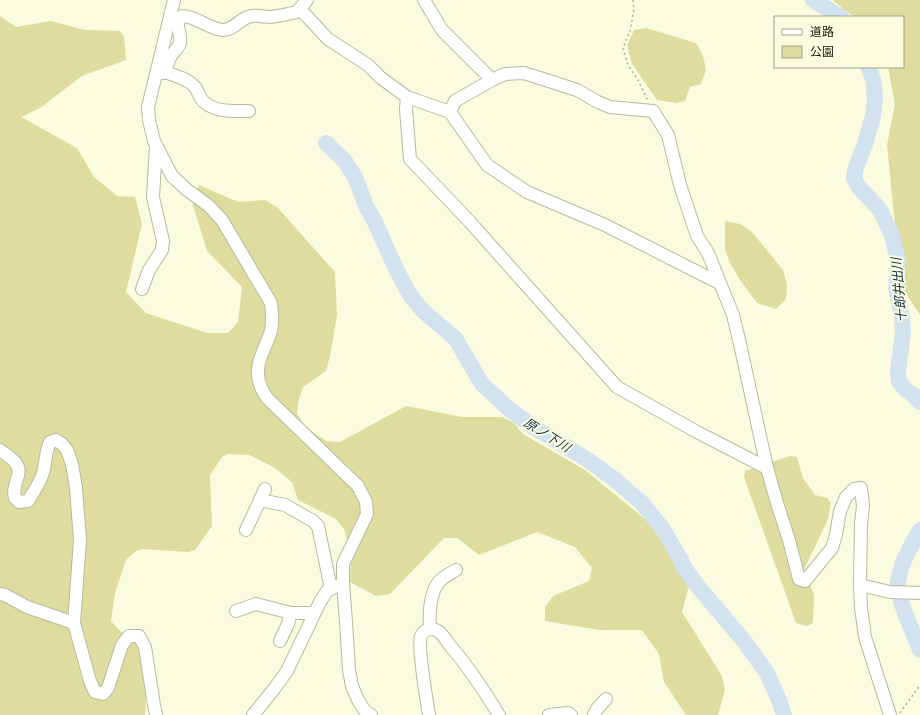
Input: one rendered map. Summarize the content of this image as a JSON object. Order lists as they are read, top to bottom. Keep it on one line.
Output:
{"water":["十郎井出川","原ノ下川"],"legend":["道路","公園"]}
